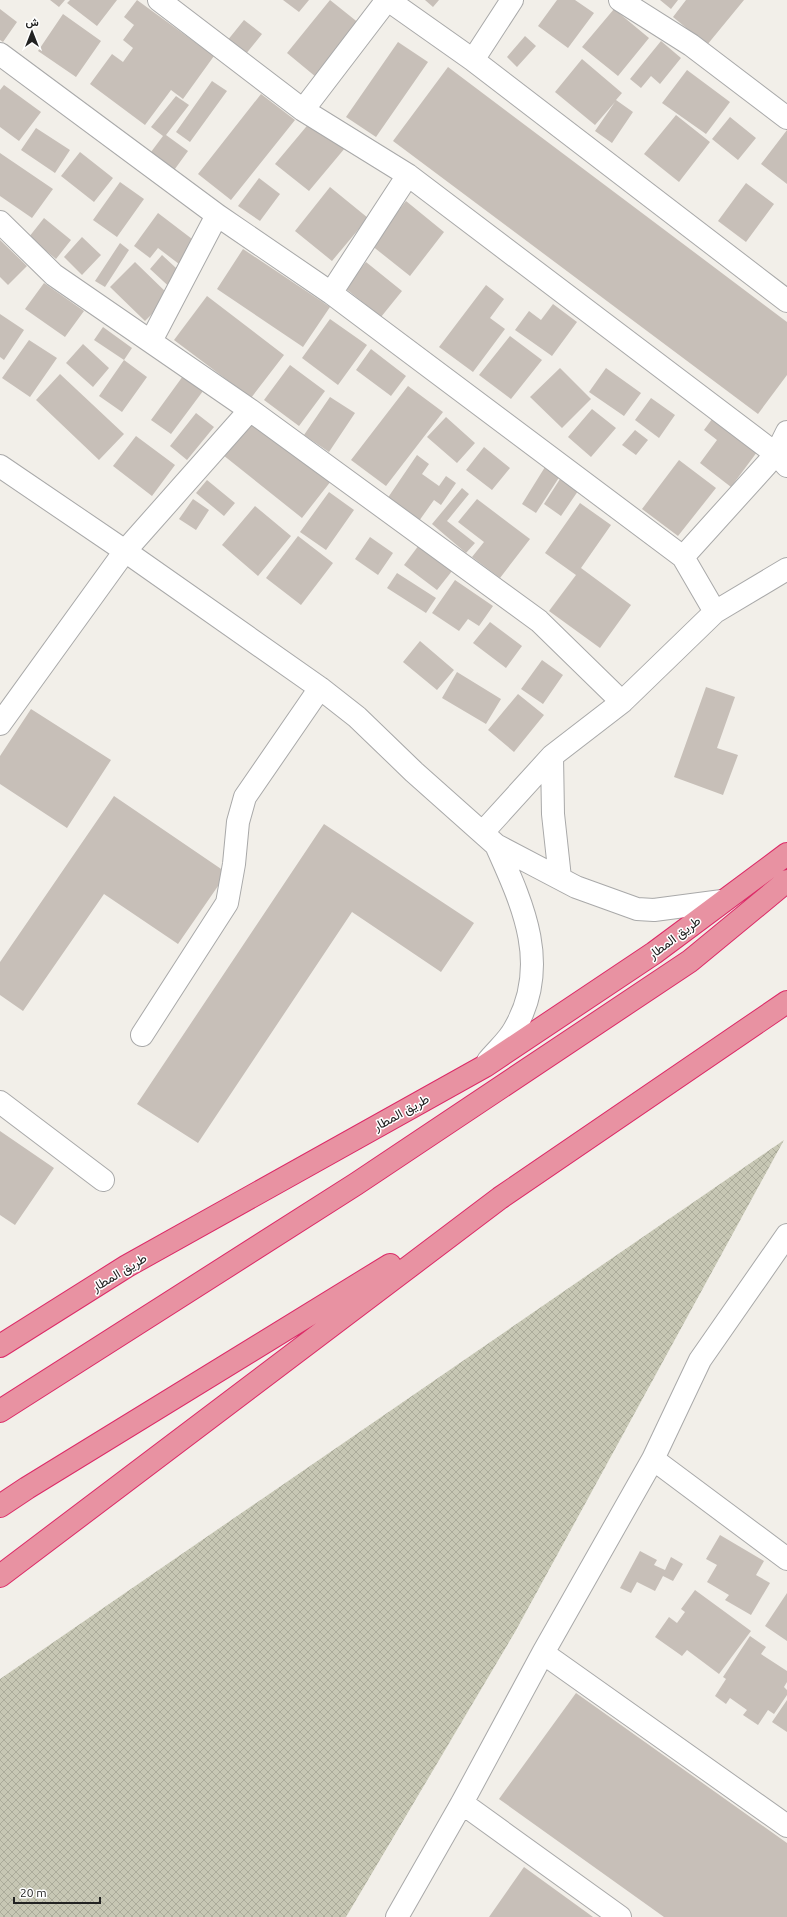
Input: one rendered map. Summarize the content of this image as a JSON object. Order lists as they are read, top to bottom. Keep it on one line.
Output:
{"streets":{"highway":["طريق المطار"]},"scale_bar":"20 m","north":"top"}
